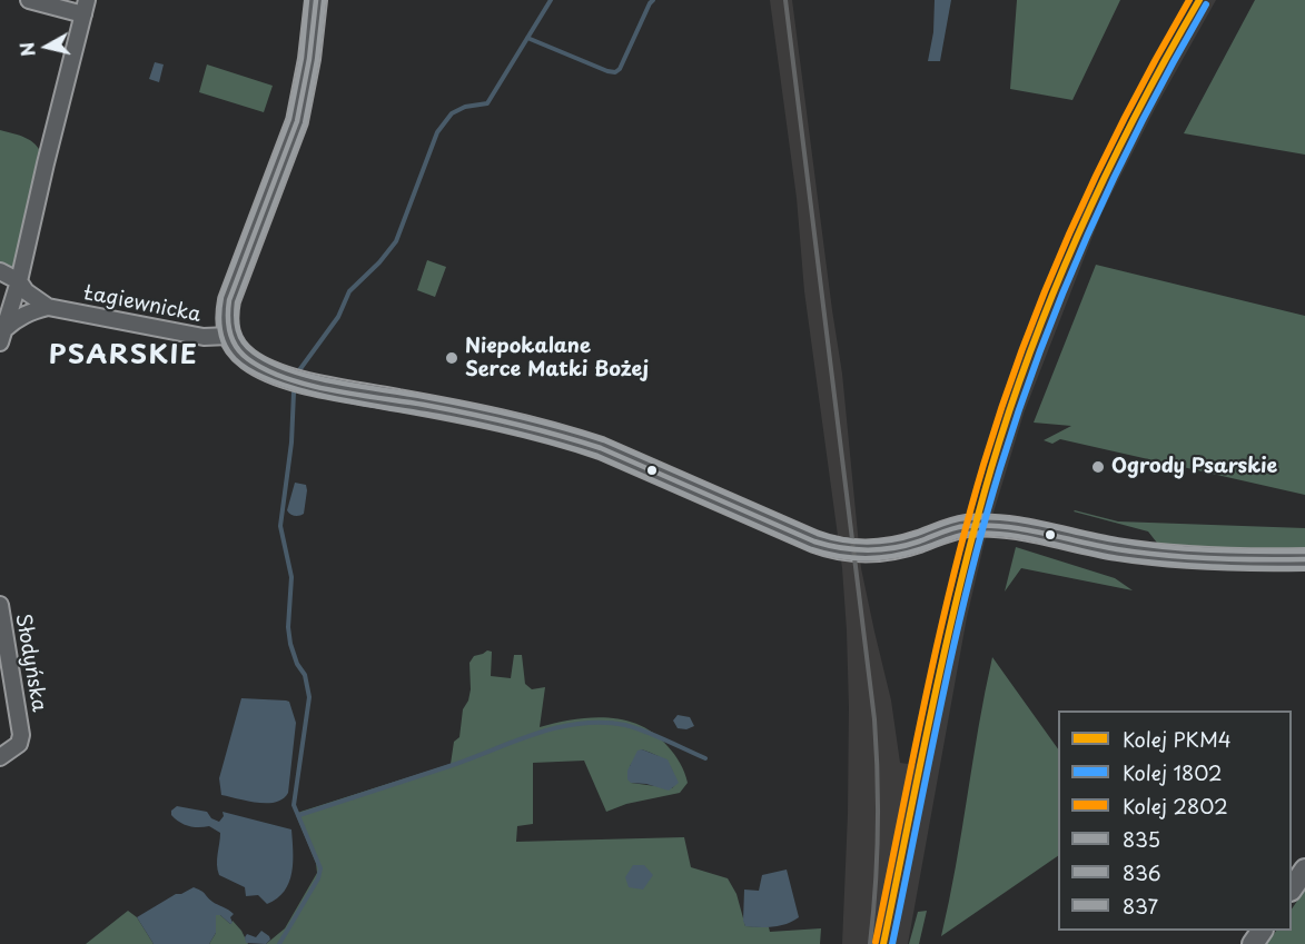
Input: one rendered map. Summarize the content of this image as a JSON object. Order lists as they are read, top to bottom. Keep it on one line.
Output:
{"streets":{"street":["Łagiewnicka","Słodyńska"]},"districts":["PSARSKIE"],"places":["Niepokalane Serce Matki Bożej","Ogrody Psarskie"],"lines":["rail line PKM4","rail line 2802","transit line 835","transit line 836","transit line 837","rail line 1802"],"legend":["Kolej PKM4","Kolej 1802","Kolej 2802","835","836","837"],"north":"left"}
